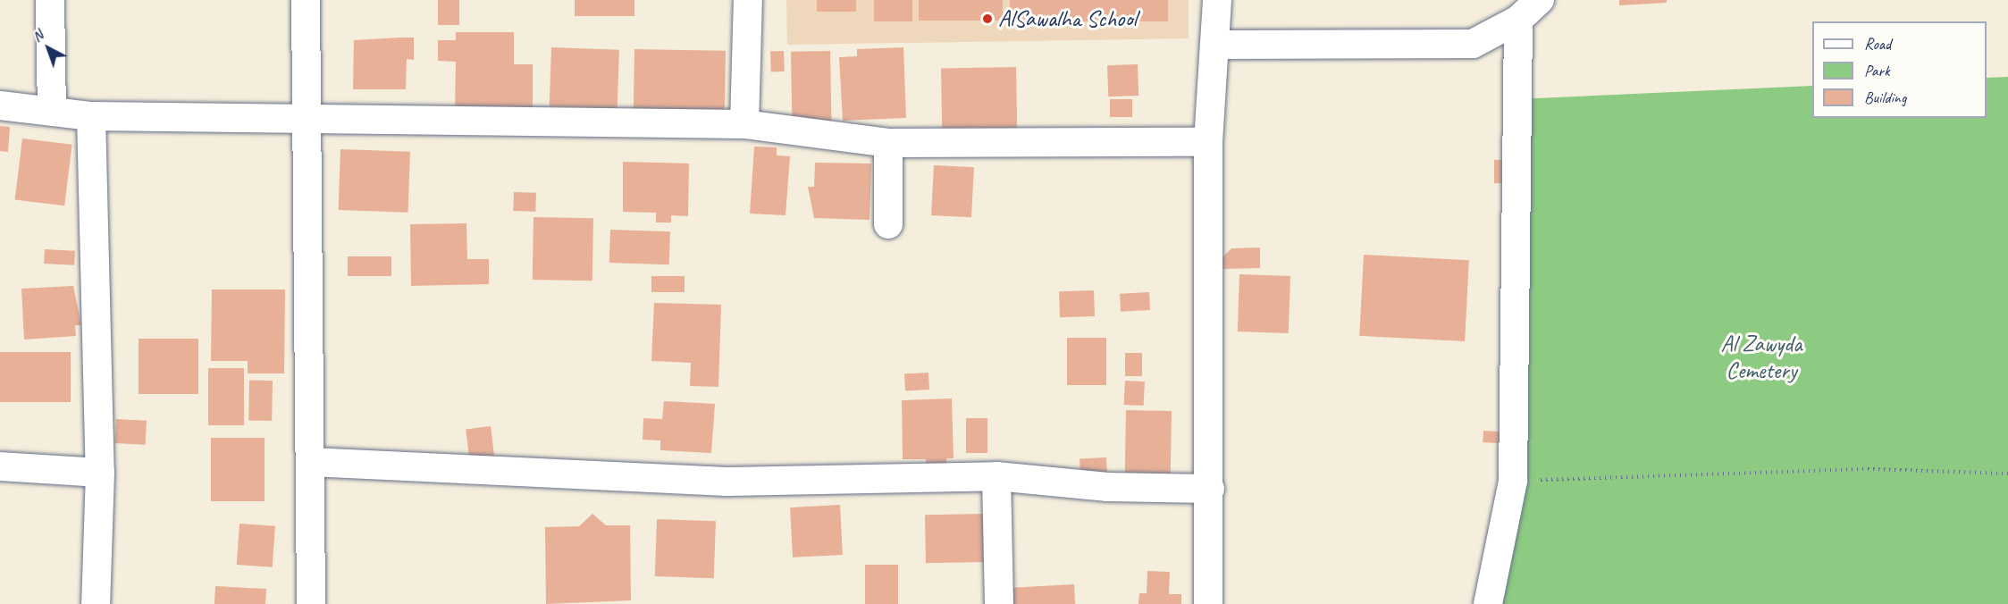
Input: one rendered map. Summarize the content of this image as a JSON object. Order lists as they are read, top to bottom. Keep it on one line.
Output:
{"parks":["Al Zawyda Cemetery"],"places":["AlSawalha School"],"legend":["Road","Park","Building"],"north":"top left"}
